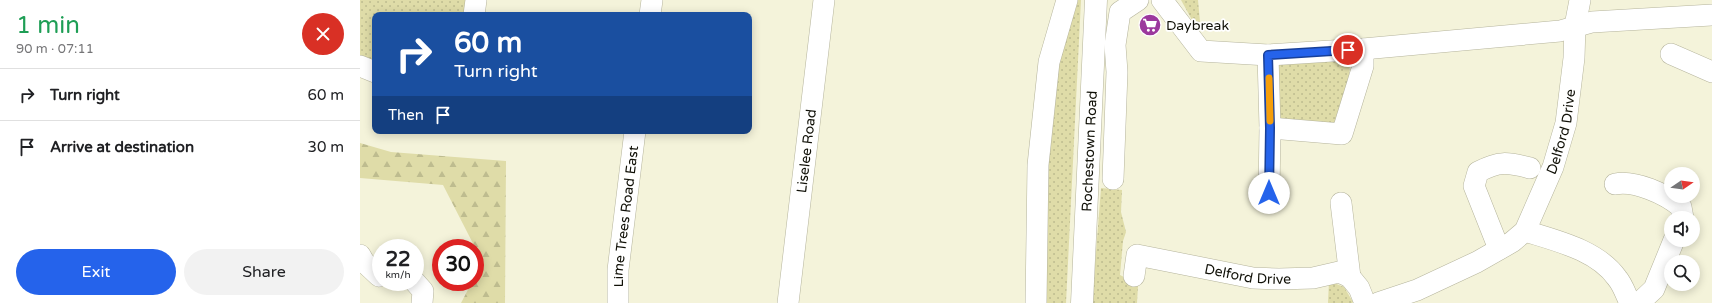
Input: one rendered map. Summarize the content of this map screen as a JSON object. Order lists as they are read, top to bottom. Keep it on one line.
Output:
{"streets":{"main road":["Rochestown Road"],"street":["Delford Drive","Liselee Road","Lime Trees Road East"]},"places":{"supermarket":["Daybreak"]},"north":"right","page":{"heading":["1 min","90 m · 07:11"],"turn":["60 m","Turn right"],"list":[{"name":"Turn right","value":"60 m"},{"name":"Arrive at destination","value":"30 m"}],"then":"Then","speed":"22 km/h","limit":"30","buttons":["Exit","Share"]}}
